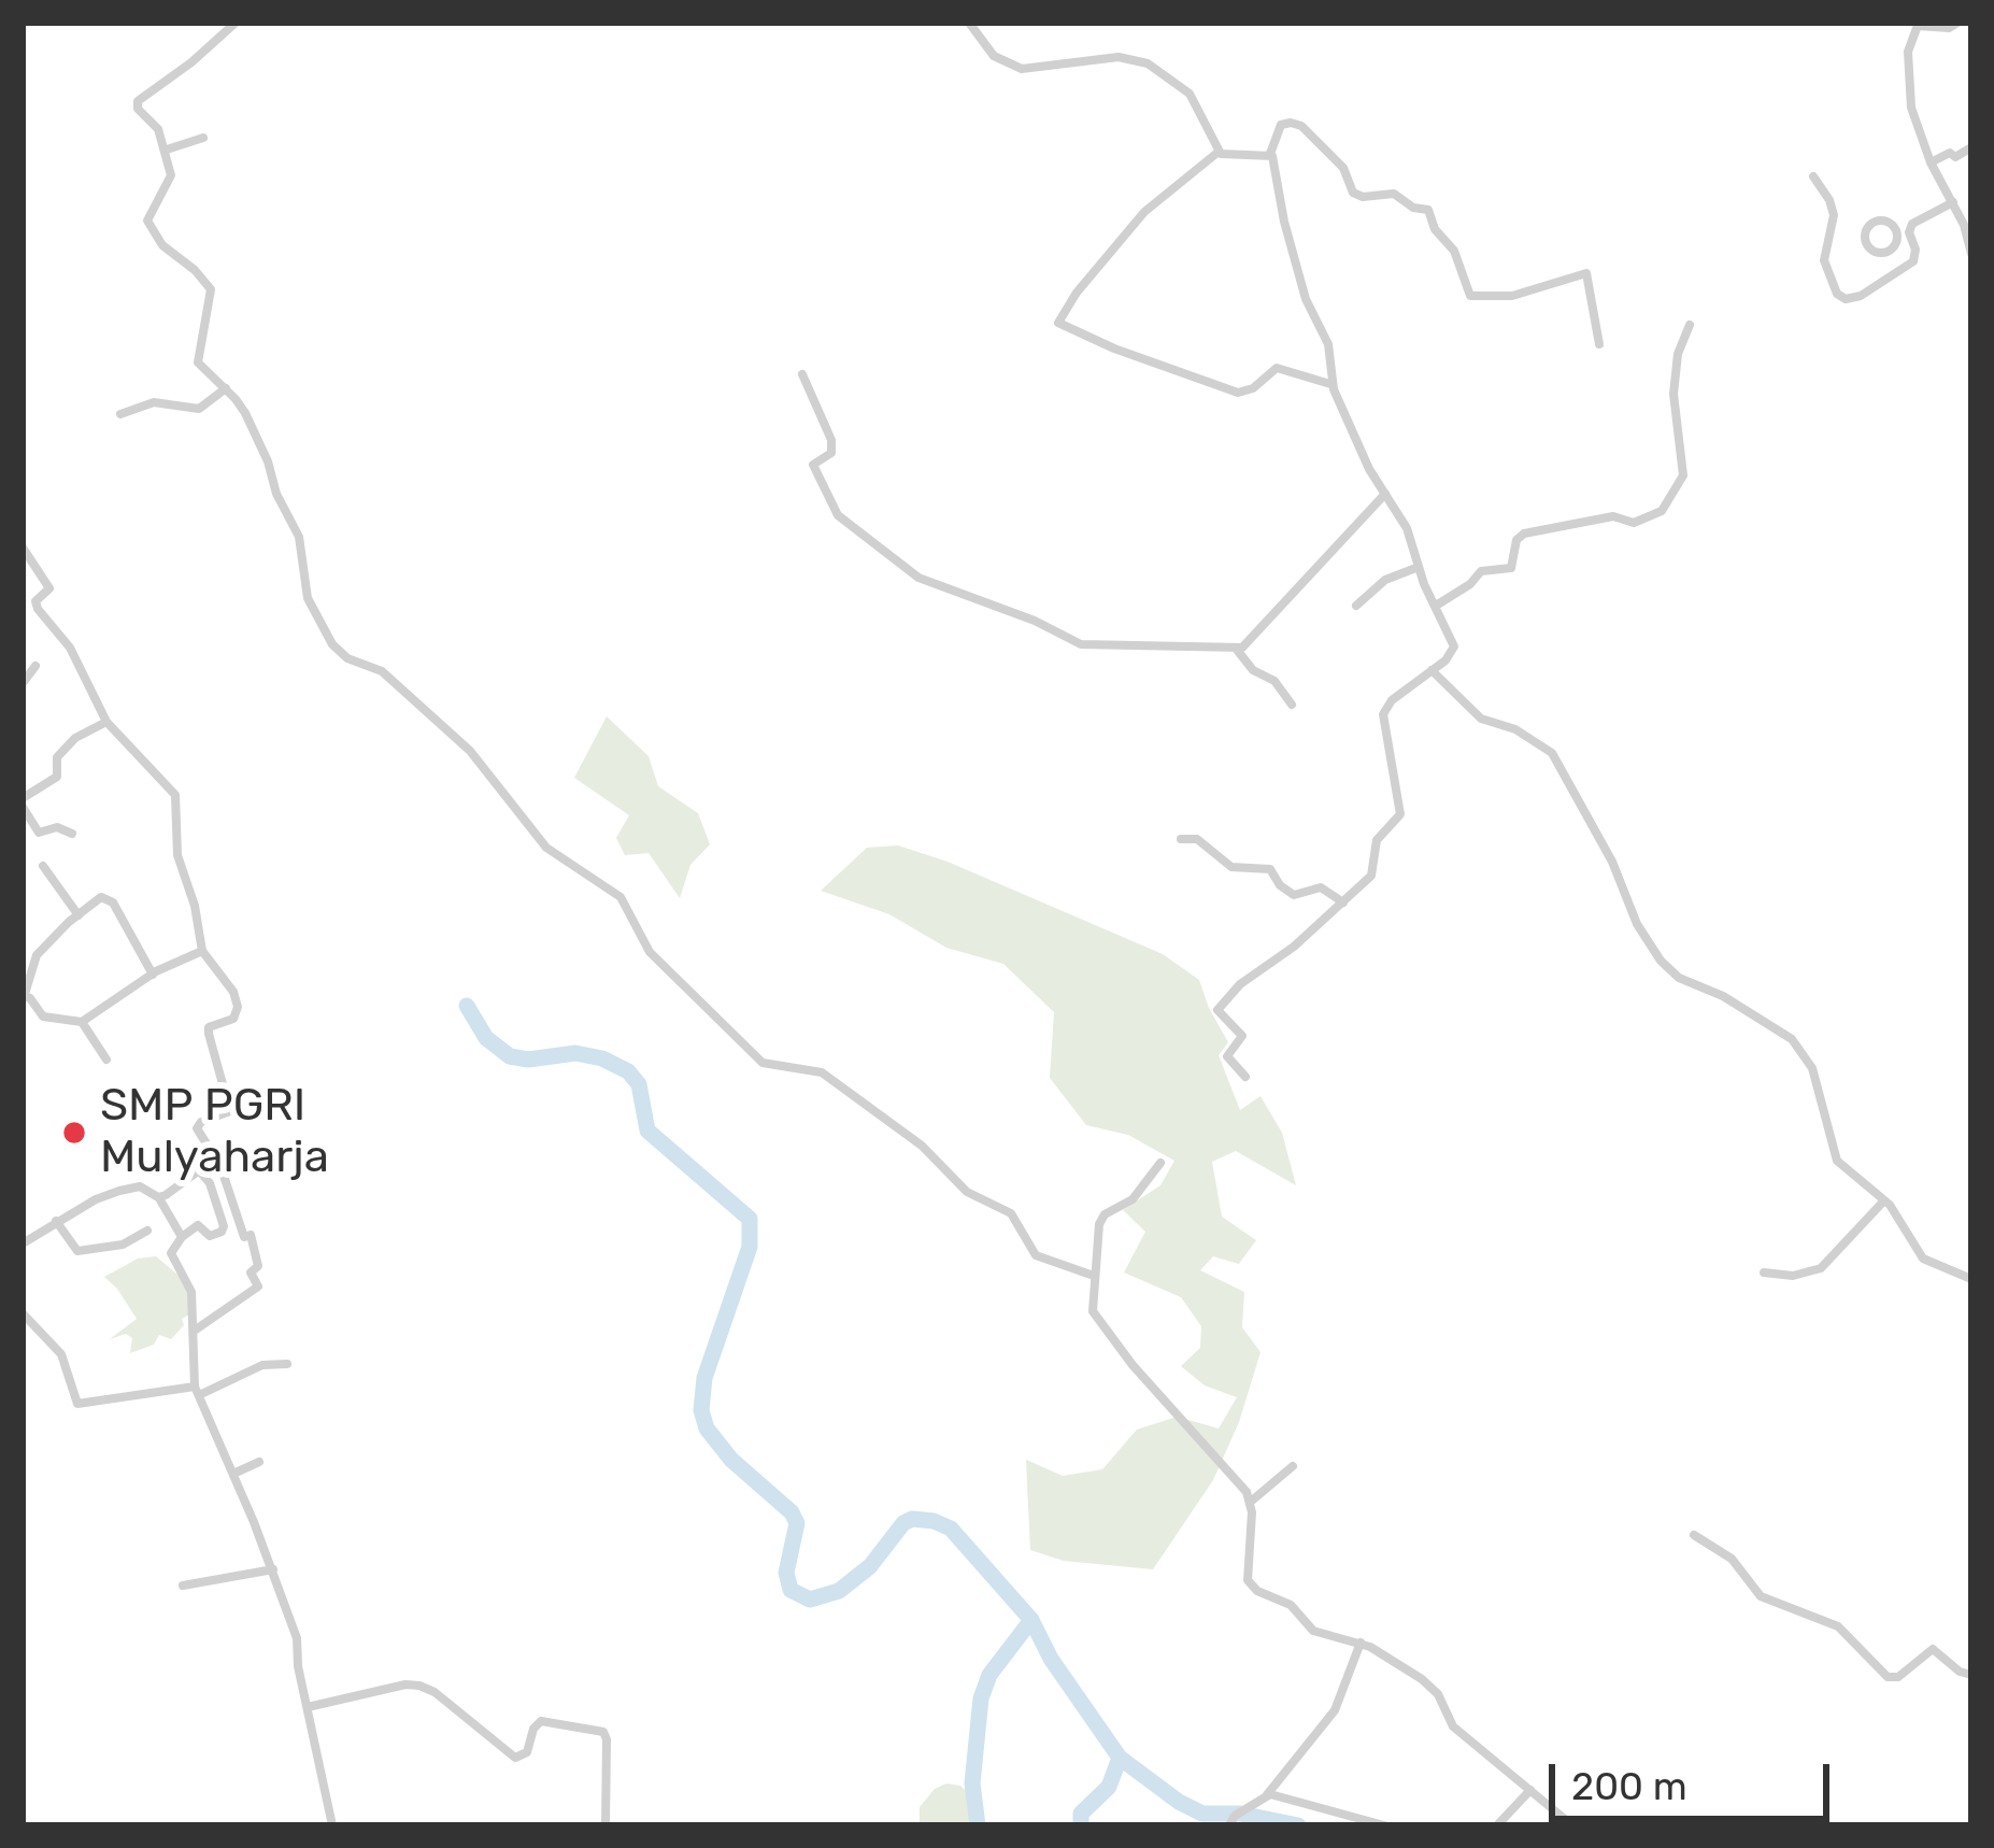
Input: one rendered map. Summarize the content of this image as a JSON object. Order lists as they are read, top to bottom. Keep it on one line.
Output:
{"places":["SMP PGRI Mulyaharja"],"scale_bar":"200 m"}
